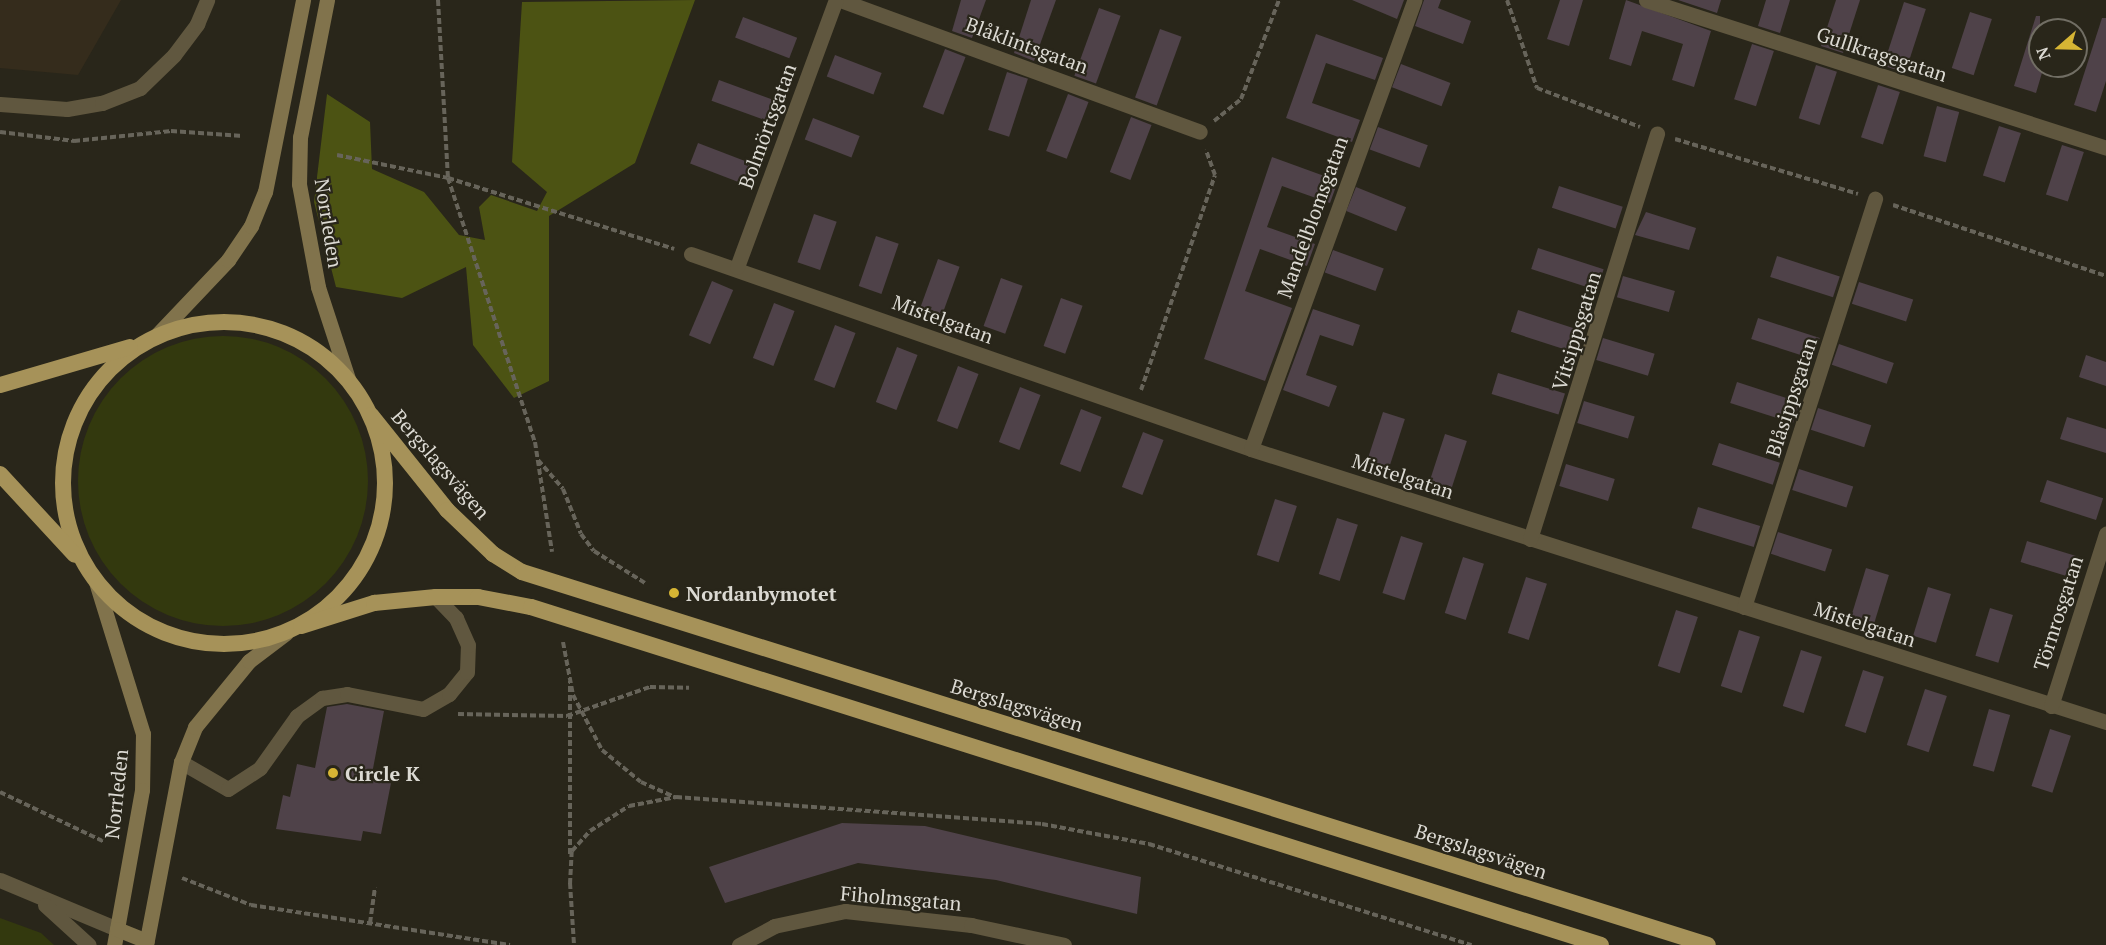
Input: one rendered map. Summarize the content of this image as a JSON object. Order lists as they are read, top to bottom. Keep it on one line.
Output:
{"streets":{"highway":["Bergslagsvägen"],"main road":["Norrleden"],"street":["Blåklintsgatan","Gullkragegatan","Bolmörtsgatan","Mandelblomsgatan","Mistelgatan","Vitsippsgatan","Blåsippsgatan","Törnrosgatan","Fiholmsgatan"]},"crossings":[["Blåklintsgatan","Bolmörtsgatan"],["Bolmörtsgatan","Mistelgatan"],["Mandelblomsgatan","Mistelgatan"],["Mistelgatan","Vitsippsgatan"],["Mistelgatan","Blåsippsgatan"],["Mistelgatan","Törnrosgatan"]],"places":["Nordanbymotet","Circle K"],"north":"left"}
